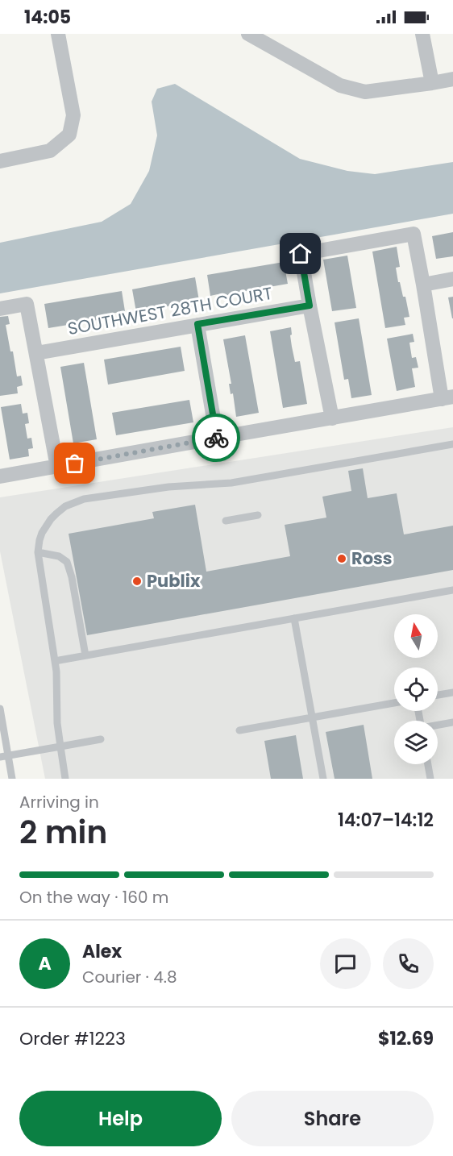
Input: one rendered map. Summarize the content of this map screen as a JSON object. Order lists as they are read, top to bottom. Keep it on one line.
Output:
{"streets":{"street":["SOUTHWEST 28TH COURT"]},"places":["Ross","Publix"],"north":"top","page":{"status":"14:05","heading":["2 min","Arriving in","14:07–14:12"],"panel":["Alex","Courier · 4.8","Order #1223","$12.69"],"bar":"On the way · 160 m","round":"A","buttons":["Help","Share"]}}
